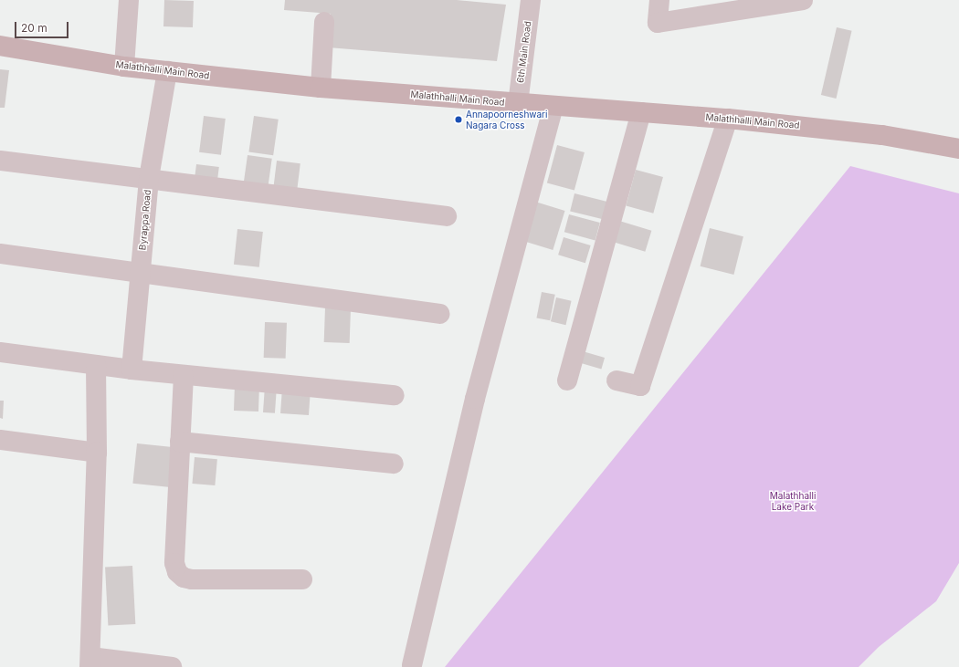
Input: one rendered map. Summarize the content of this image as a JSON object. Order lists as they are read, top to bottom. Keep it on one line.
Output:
{"streets":{"main road":["Malathhalli Main Road"],"street":["6th Main Road","Byrappa Road"]},"crossings":[["6th Main Road","Malathhalli Main Road"],["Malathhalli Main Road","Byrappa Road"]],"parks":["Malathhalli Lake Park"],"places":["Annapoorneshwari Nagara Cross"],"scale_bar":"20 m"}
